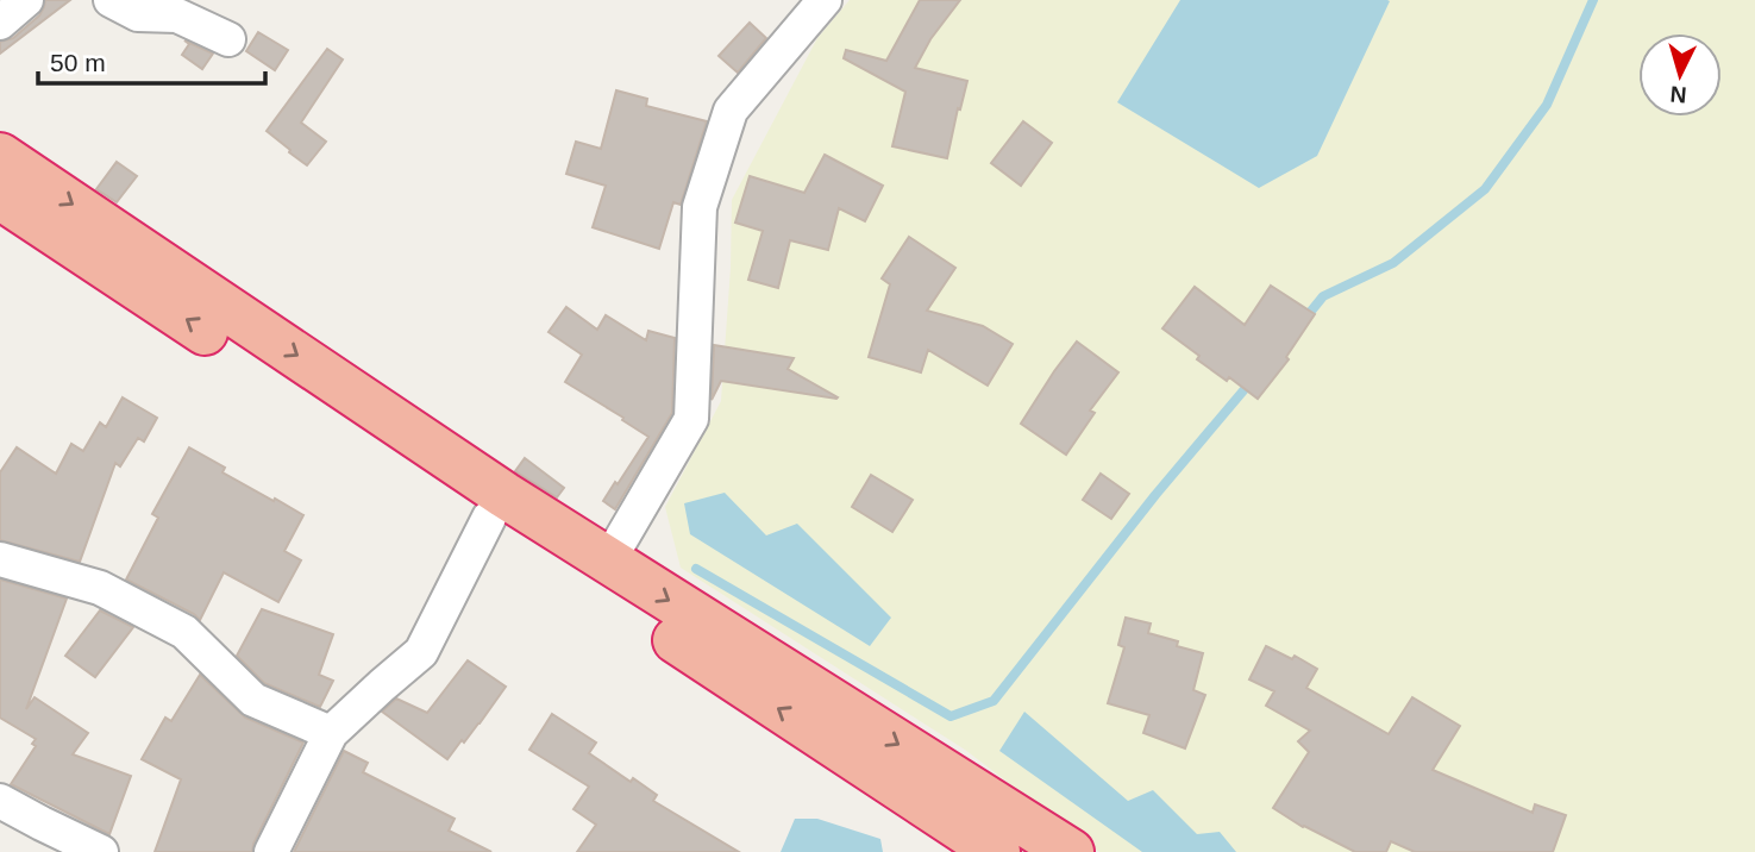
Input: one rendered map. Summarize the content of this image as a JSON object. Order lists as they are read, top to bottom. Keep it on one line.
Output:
{"scale_bar":"50 m","north":"bottom"}
